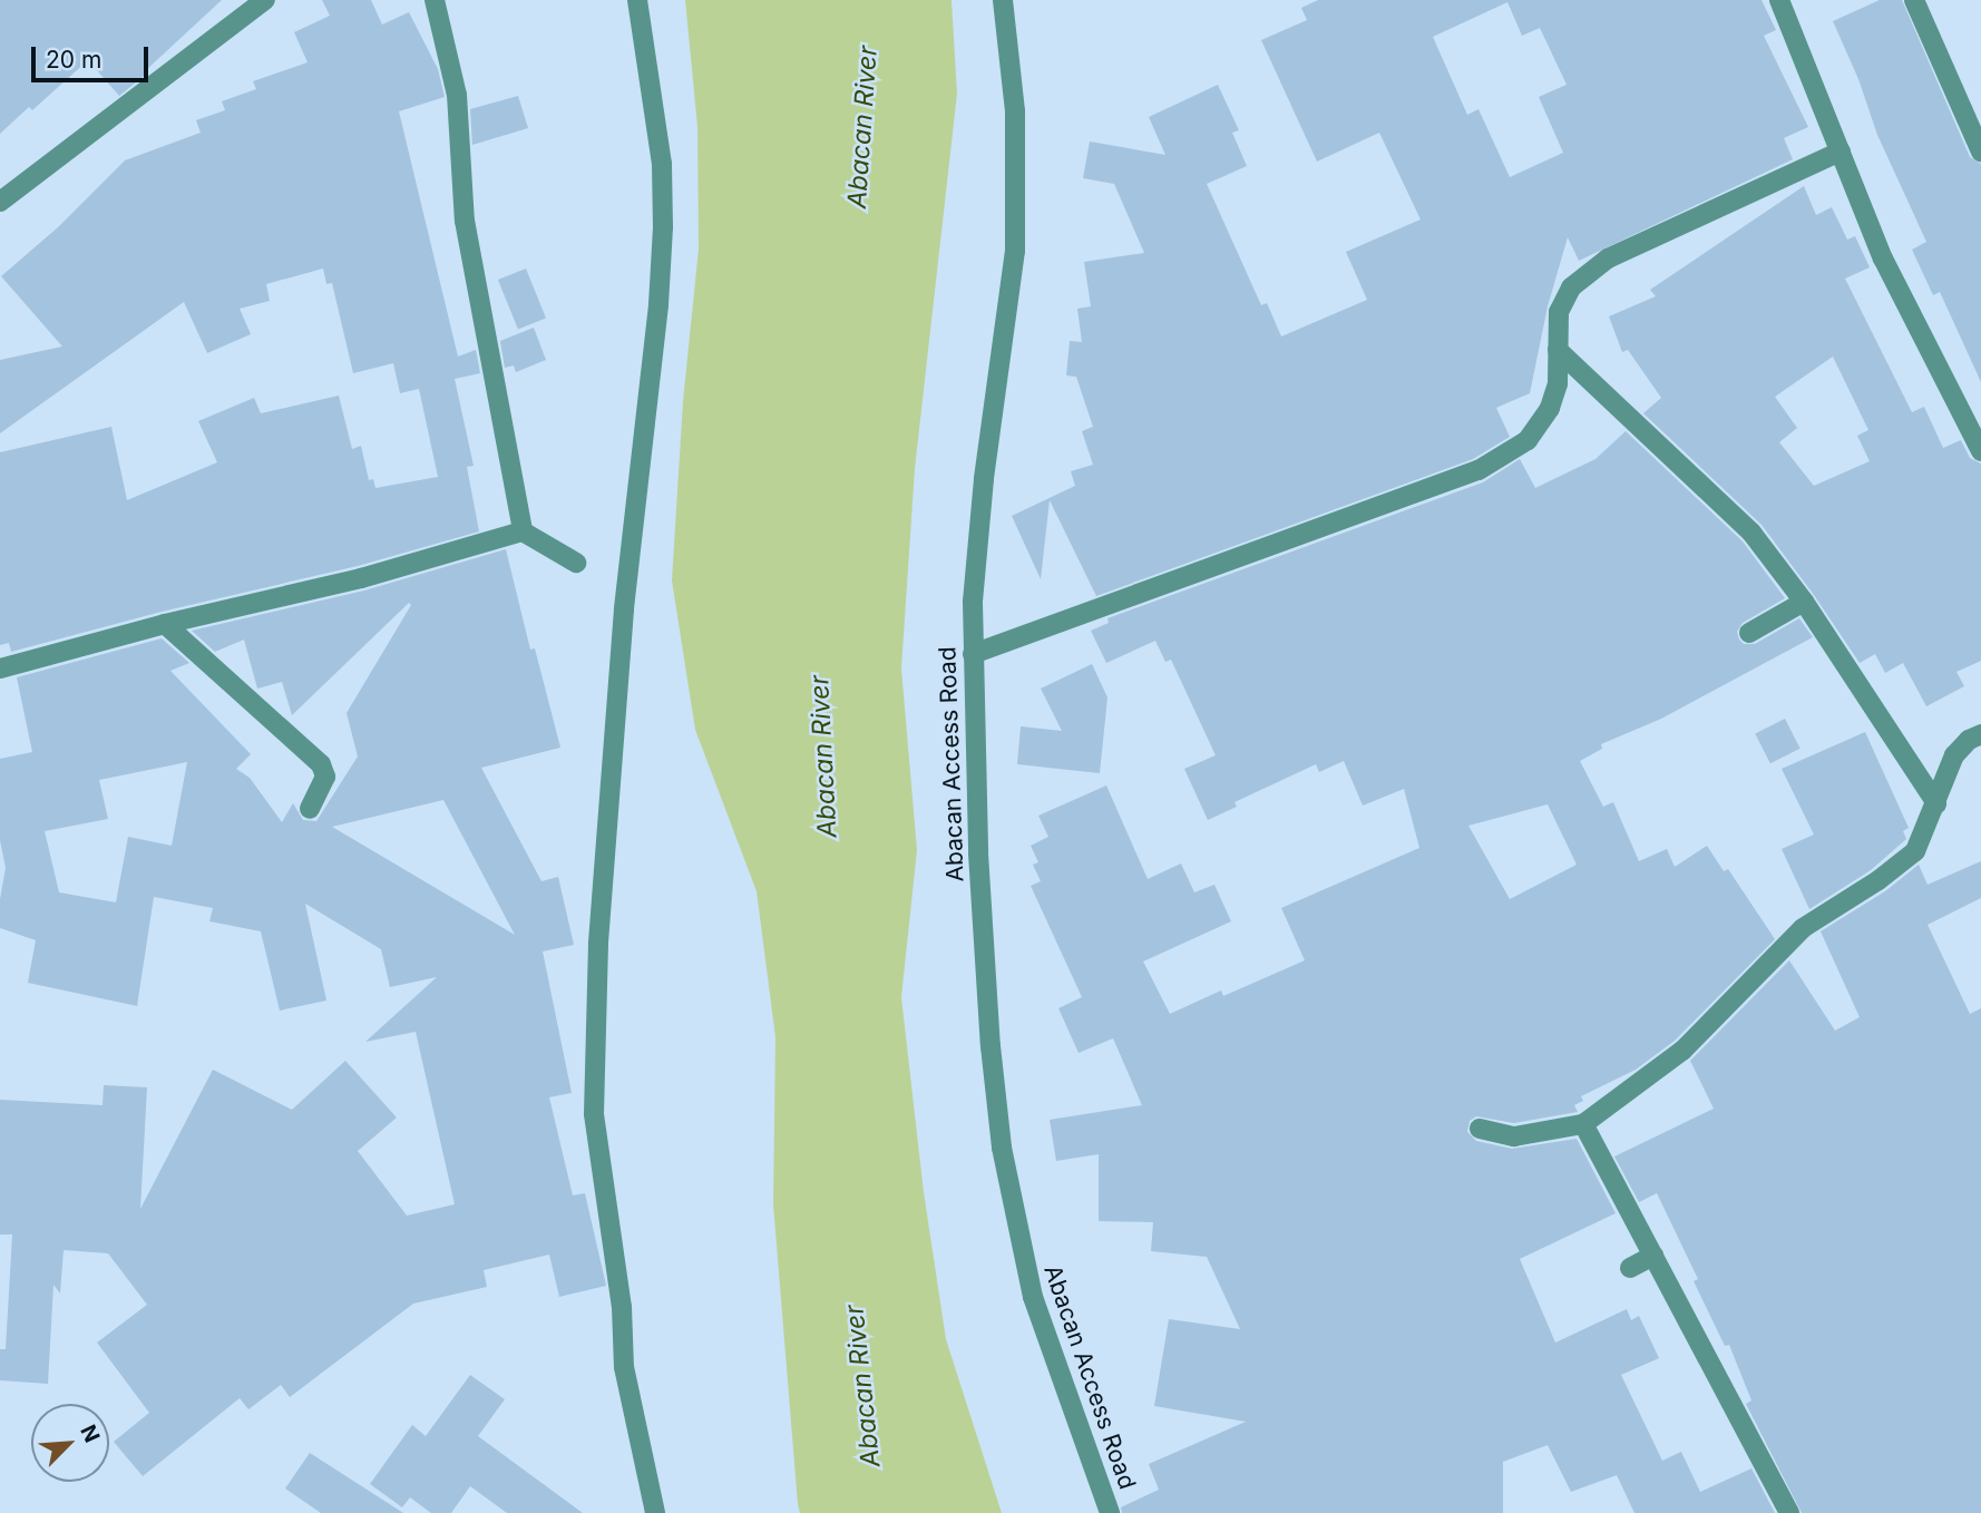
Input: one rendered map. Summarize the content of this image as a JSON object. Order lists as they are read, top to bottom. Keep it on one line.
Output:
{"streets":{"street":["Abacan Access Road"]},"water":["Abacan River"],"scale_bar":"20 m","north":"top right"}
